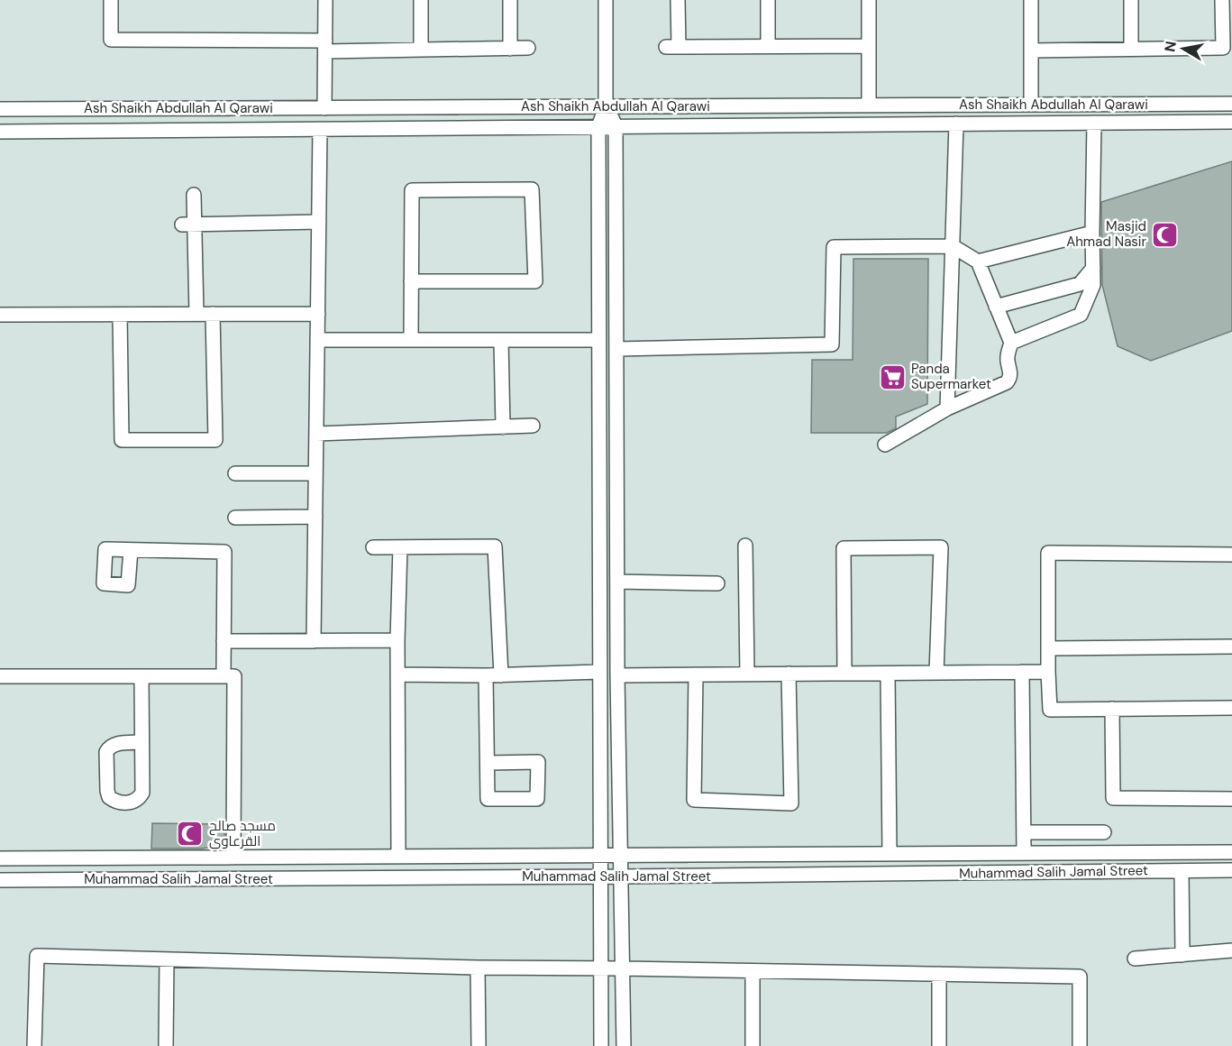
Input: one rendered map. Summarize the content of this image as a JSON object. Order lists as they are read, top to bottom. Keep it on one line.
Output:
{"streets":{"street":["Ash Shaikh Abdullah Al Qarawi","Muhammad Salih Jamal Street"]},"places":{"mosque":["Masjid Ahmad Nasir","مسجد صالح القرعاوي"],"supermarket":["Panda Supermarket"]},"north":"left"}
